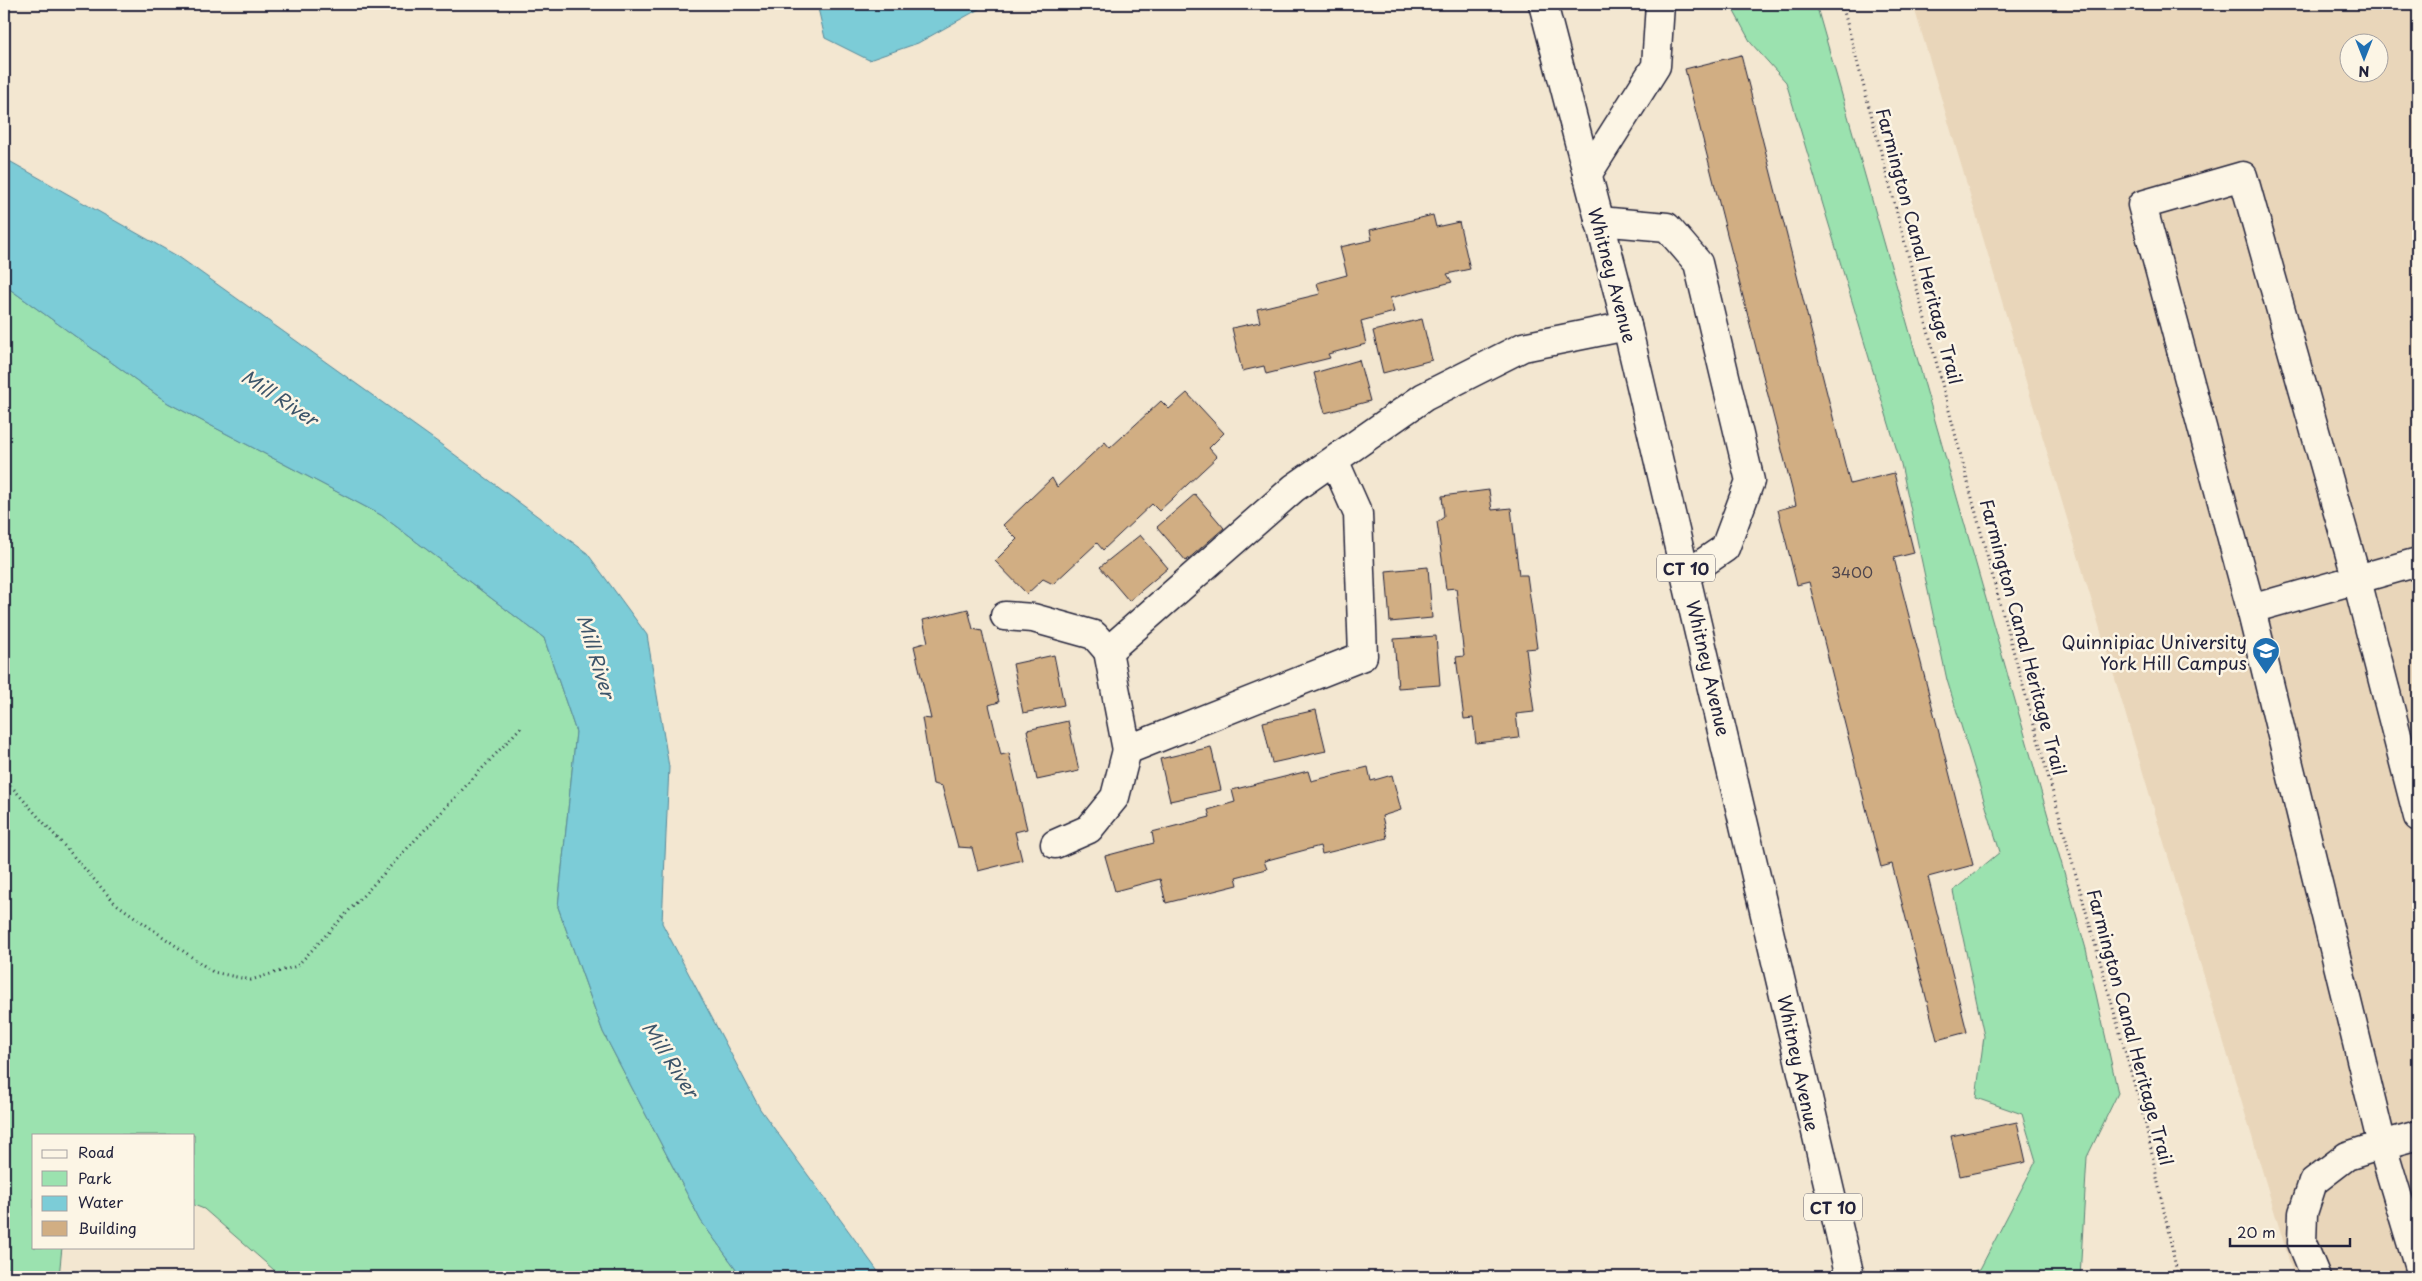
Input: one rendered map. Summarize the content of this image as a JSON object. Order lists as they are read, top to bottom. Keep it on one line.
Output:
{"streets":{"main road":["Whitney Avenue","CT 10"],"path":["Farmington Canal Heritage Trail"]},"water":["Mill River"],"places":{"school or university":["Quinnipiac University York Hill Campus"]},"house_numbers":["3400"],"legend":["Road","Park","Water","Building"],"scale_bar":"20 m","north":"bottom"}
